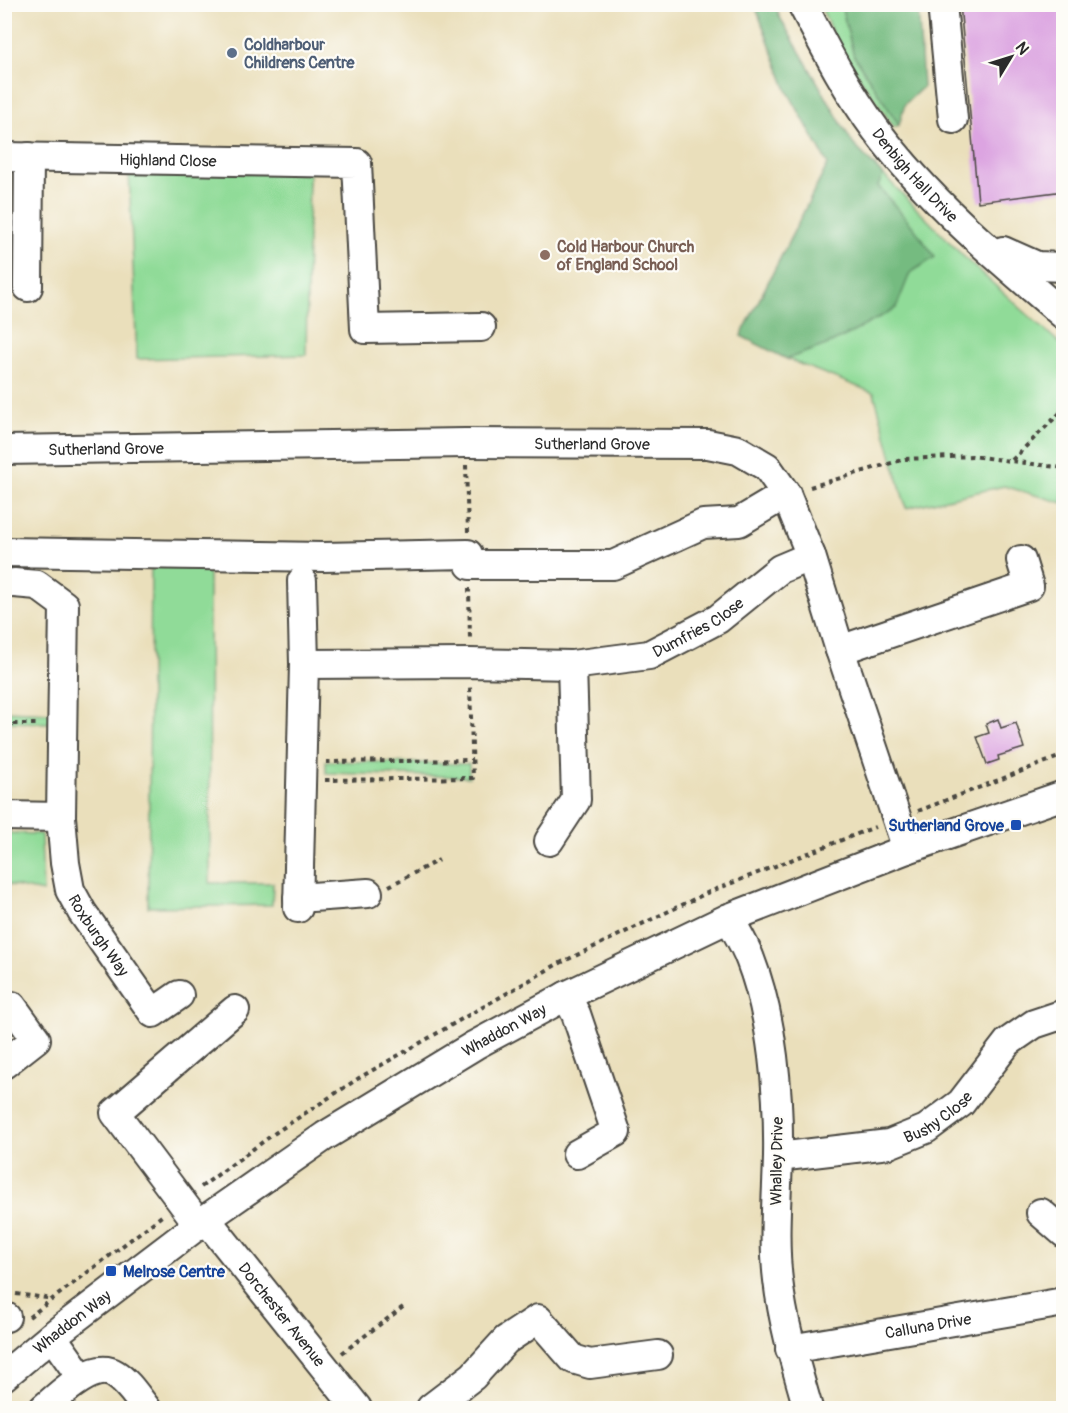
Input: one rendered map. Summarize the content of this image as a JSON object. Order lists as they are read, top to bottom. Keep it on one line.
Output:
{"streets":{"street":["Highland Close","Denbigh Hall Drive","Sutherland Grove","Dumfries Close","Roxburgh Way","Whaddon Way","Bushy Close","Whalley Drive","Dorchester Avenue","Calluna Drive"]},"crossings":[["Sutherland Grove","Dumfries Close"],["Sutherland Grove","Whaddon Way"],["Whaddon Way","Whalley Drive"],["Whaddon Way","Dorchester Avenue"],["Bushy Close","Whalley Drive"],["Whalley Drive","Calluna Drive"]],"places":{"other":["Coldharbour Childrens Centre","Cold Harbour Church of England School"],"transit":["Sutherland Grove","Melrose Centre"]},"north":"top right"}
